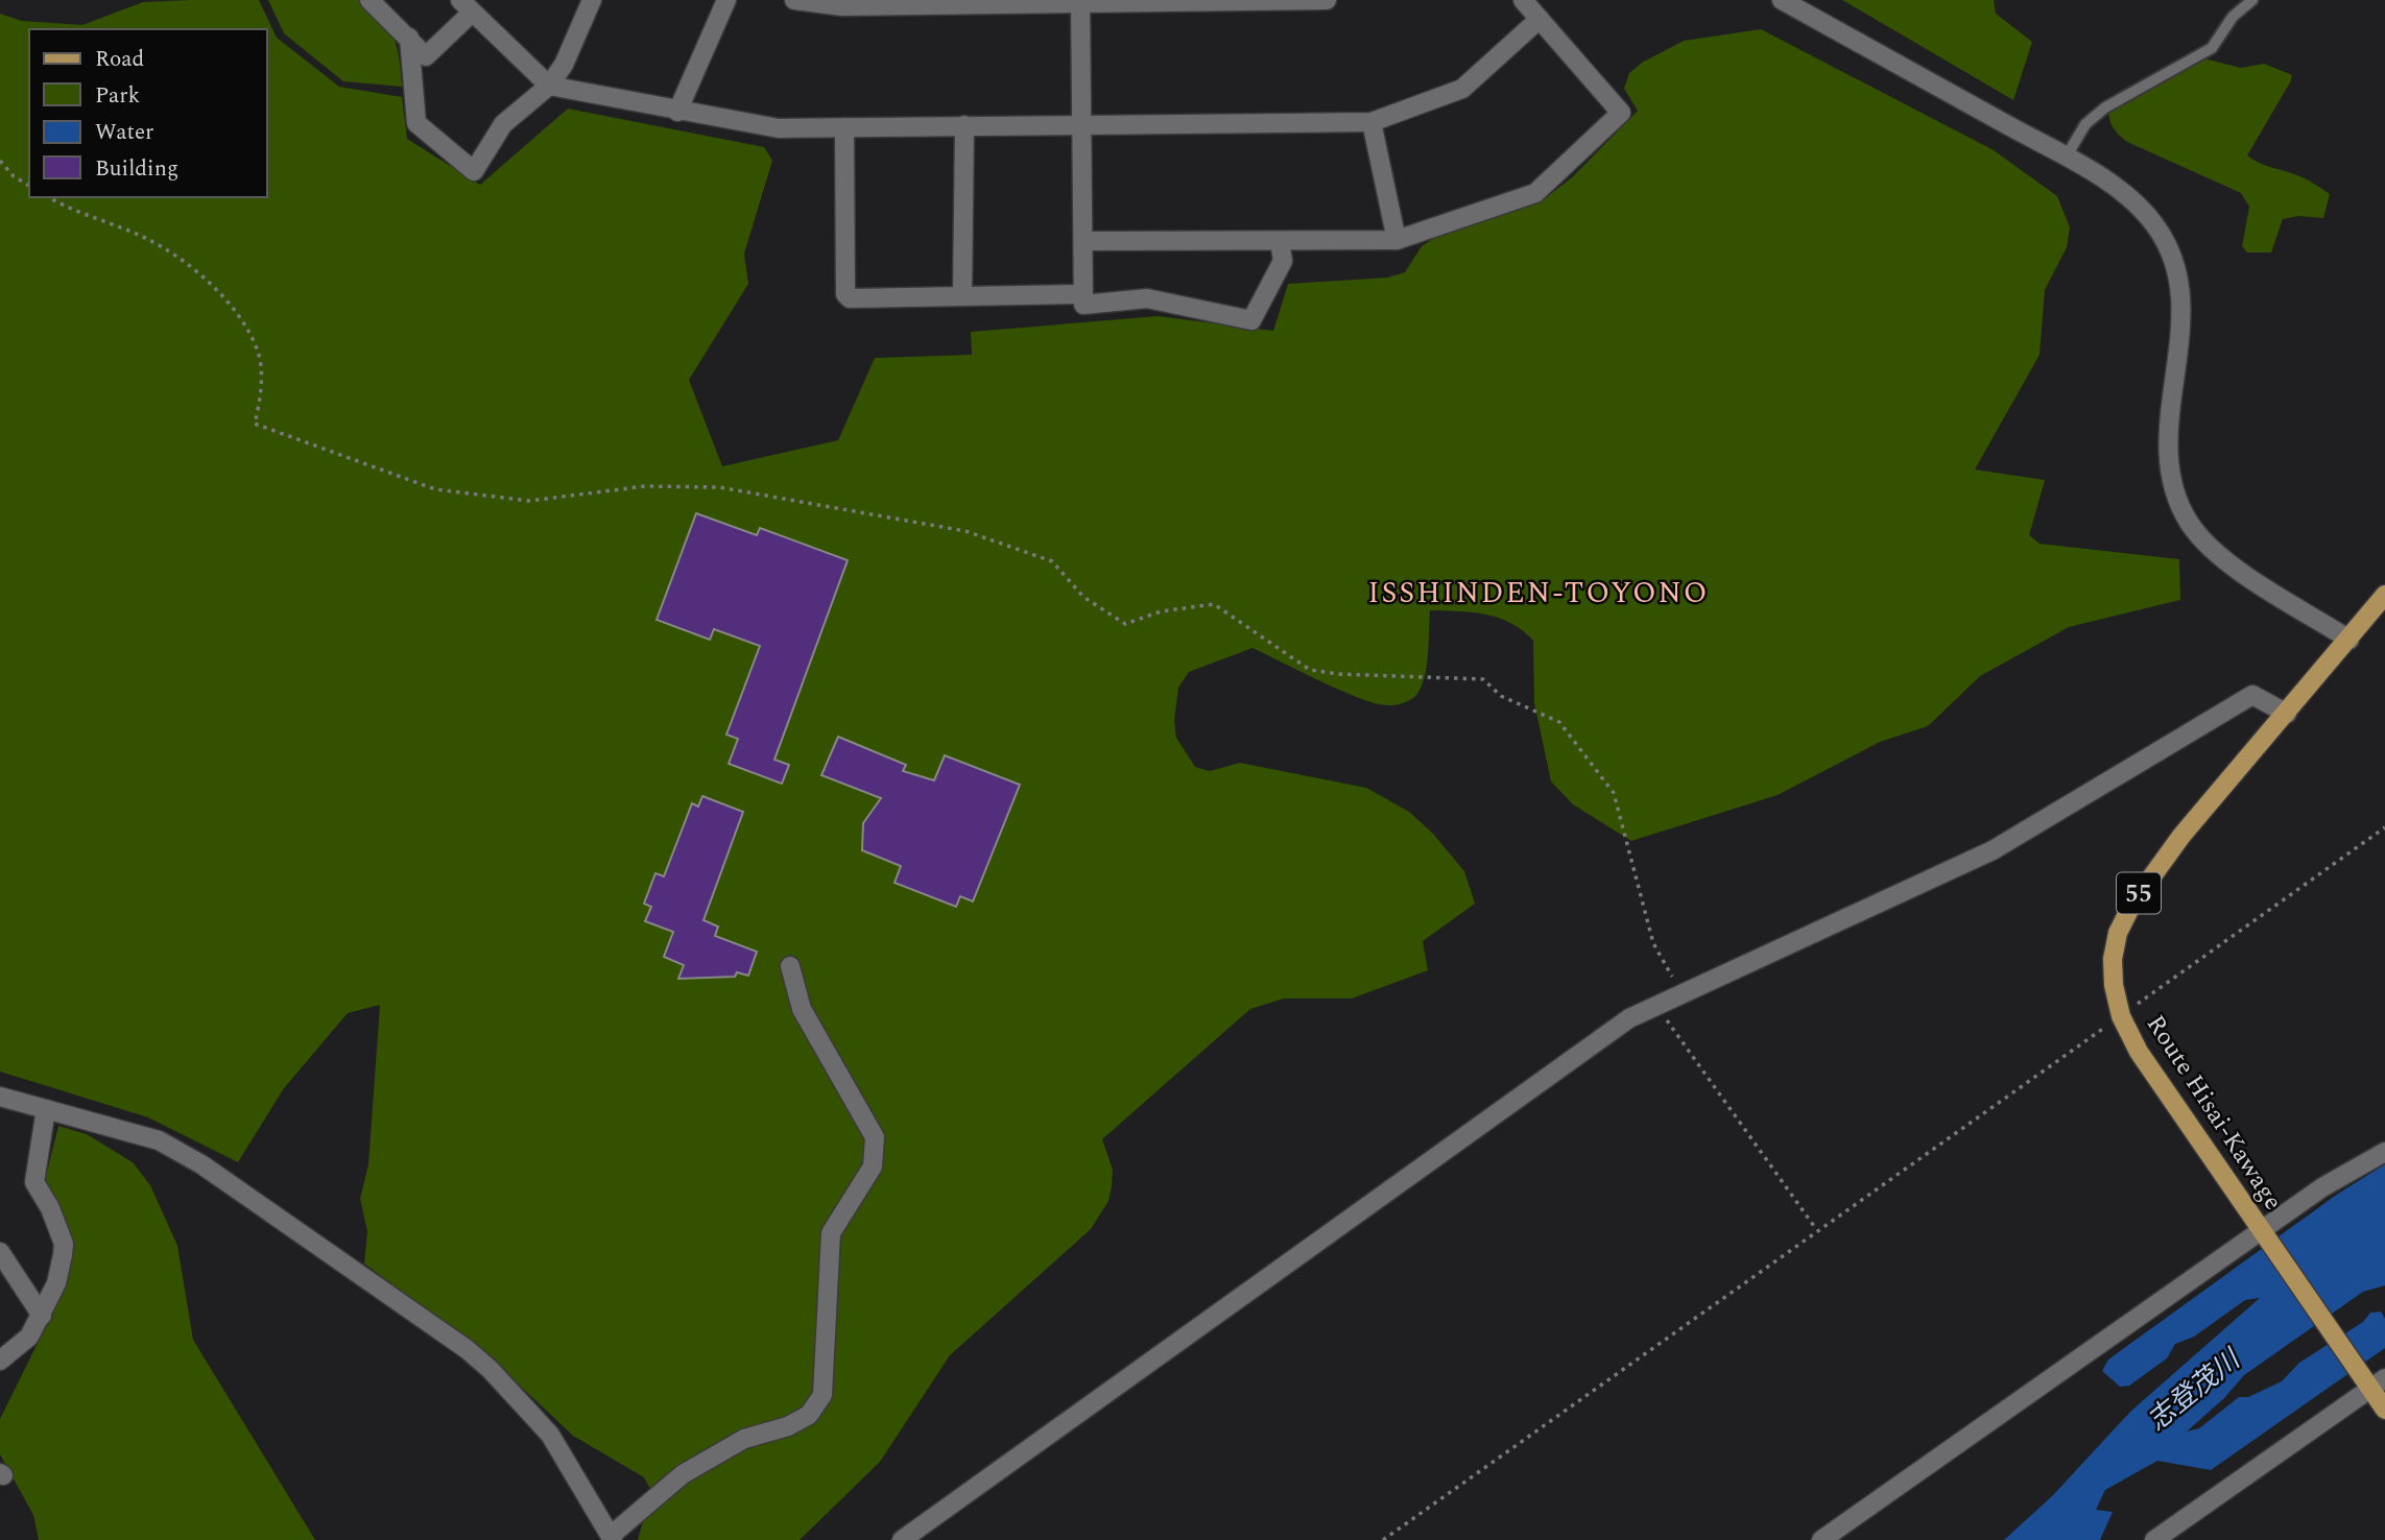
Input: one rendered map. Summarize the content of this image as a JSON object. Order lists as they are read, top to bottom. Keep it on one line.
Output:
{"streets":{"main road":["55","Route Hisai-Kawage"]},"districts":["ISSHINDEN-TOYONO"],"water":["志登茂川"],"legend":["Road","Park","Water","Building"]}
